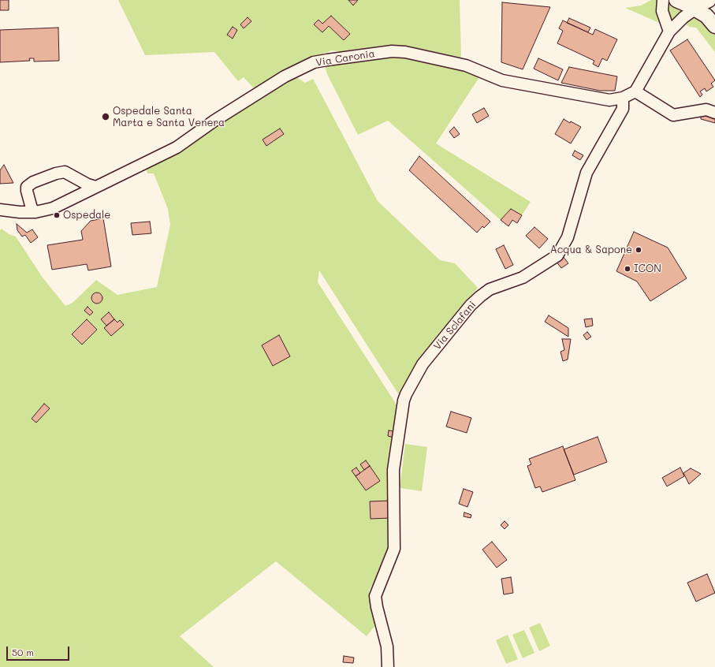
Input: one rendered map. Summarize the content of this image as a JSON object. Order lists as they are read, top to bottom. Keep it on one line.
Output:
{"streets":{"street":["Via Caronia","Via Sclafani"]},"crossings":[["Via Caronia","Via Sclafani"]],"places":["Ospedale Santa Marta e Santa Venera","Ospedale","Acqua & Sapone","ICON"],"scale_bar":"50 m"}
